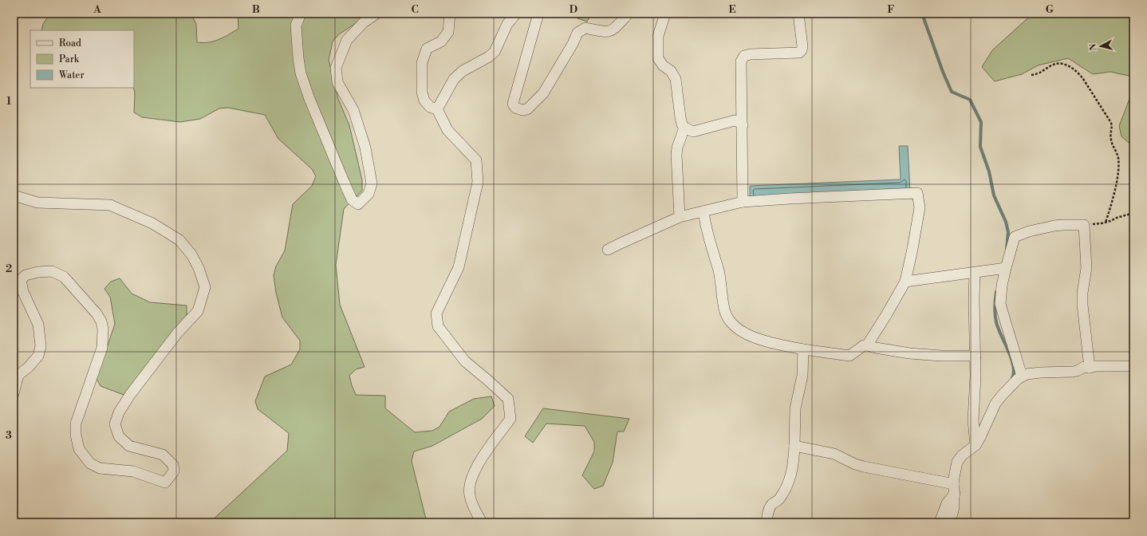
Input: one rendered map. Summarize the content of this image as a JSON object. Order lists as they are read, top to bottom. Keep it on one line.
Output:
{"legend":["Road","Park","Water"],"north":"left","grid":{"columns":["A","B","C","D","E","F","G"],"rows":["1","2","3"]}}
